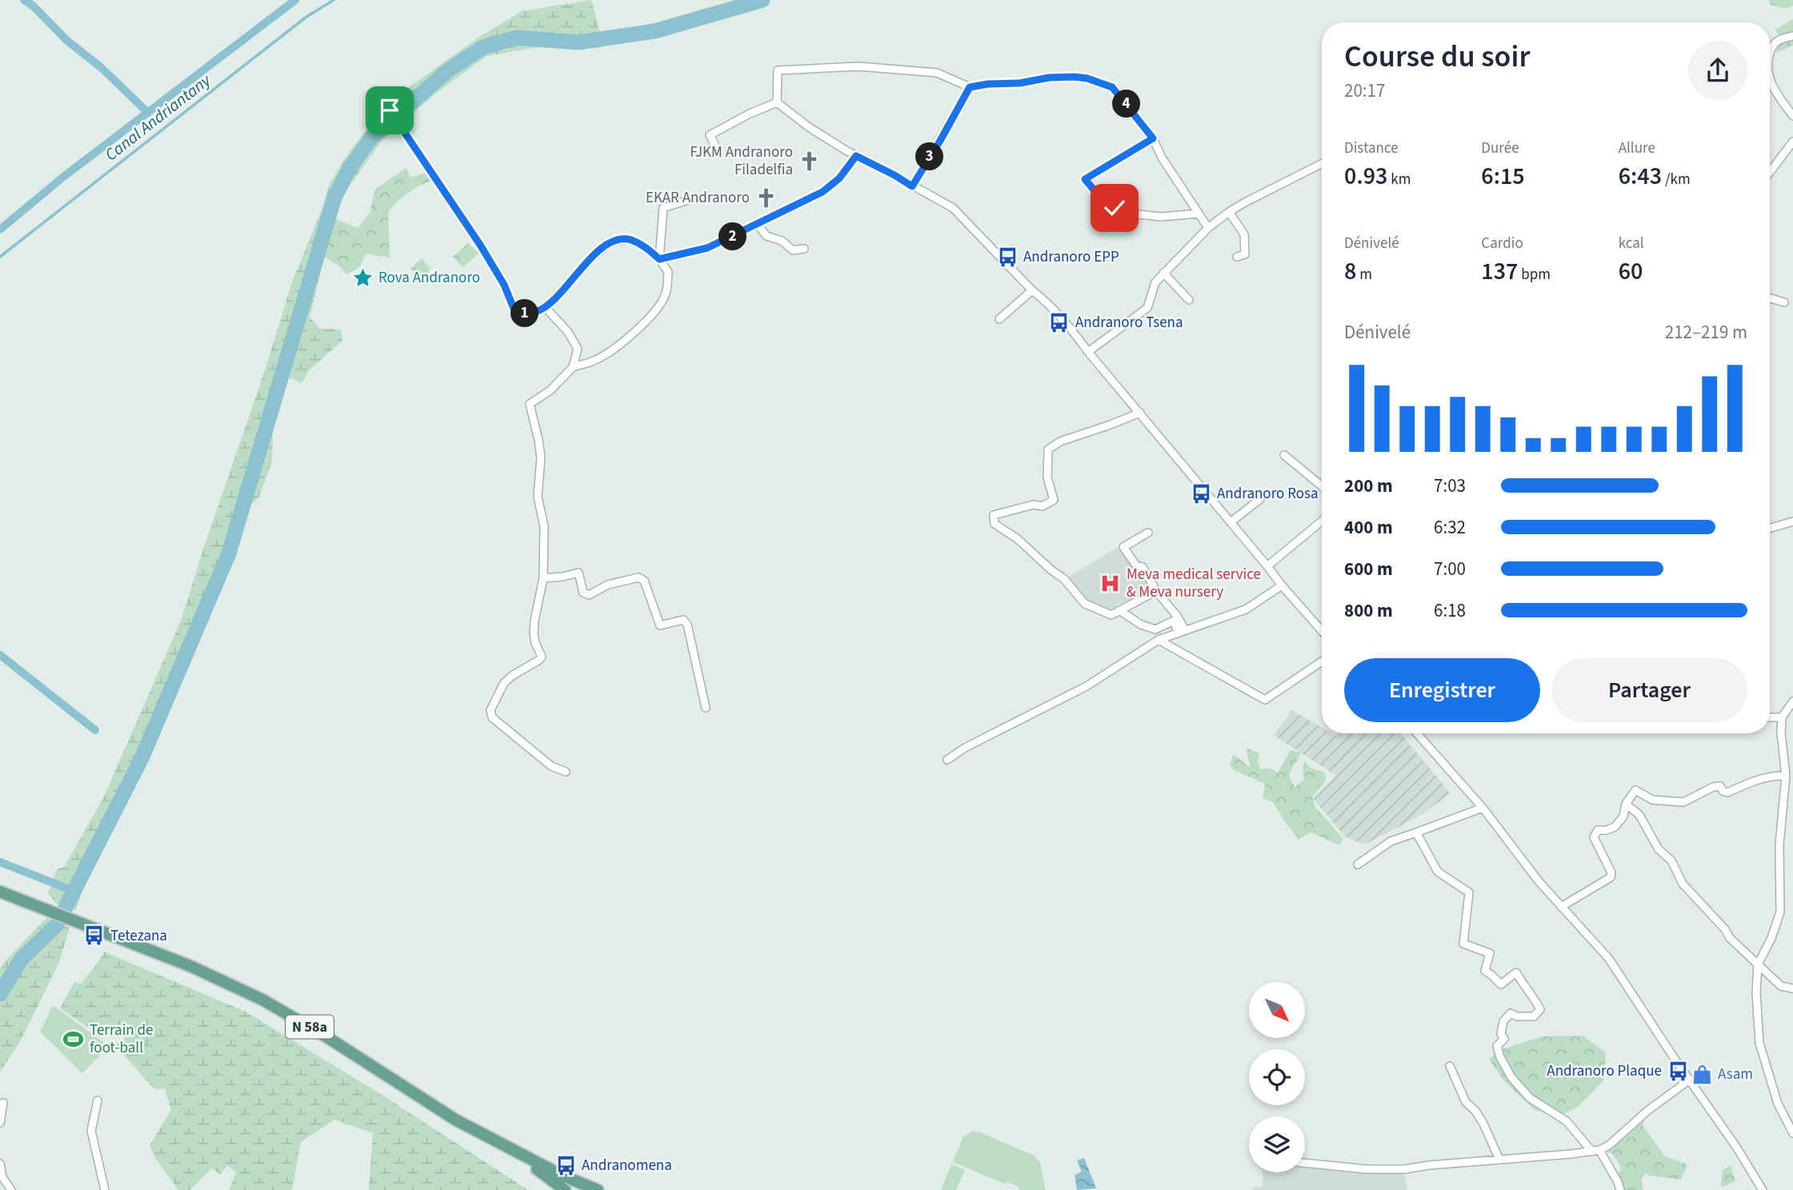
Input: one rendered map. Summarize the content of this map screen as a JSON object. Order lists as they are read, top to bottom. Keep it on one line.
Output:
{"streets":{"main road":["N 58a"]},"water":["Canal Andriantany"],"places":{"church":["FJKM Andranoro Filadelfia","EKAR Andranoro"],"bus stop":["Andranoro EPP","Andranoro Tsena","Andranoro Rosa","Tetezana","Andranoro Plaque","Andranomena"],"place":["Rova Andranoro"],"hospital":["Meva medical service & Meva nursery"],"sports":["Terrain de foot-ball"],"shop":["Asam"]},"north":"bottom right","page":{"heading":["Course du soir","20:17"],"pins":["4","3","2","1"],"stats":[["Distance","0.93 km"],["Durée","6:15"],["Allure","6:43 /km"],["Dénivelé","8 m"],["Cardio","137 bpm"],["kcal","60"]],"chart":["Dénivelé","212–219 m"],"list":[{"name":"200 m","note":"7:03"},{"name":"400 m","note":"6:32"},{"name":"600 m","note":"7:00"},{"name":"800 m","note":"6:18"}],"buttons":["Enregistrer","Partager"]}}
